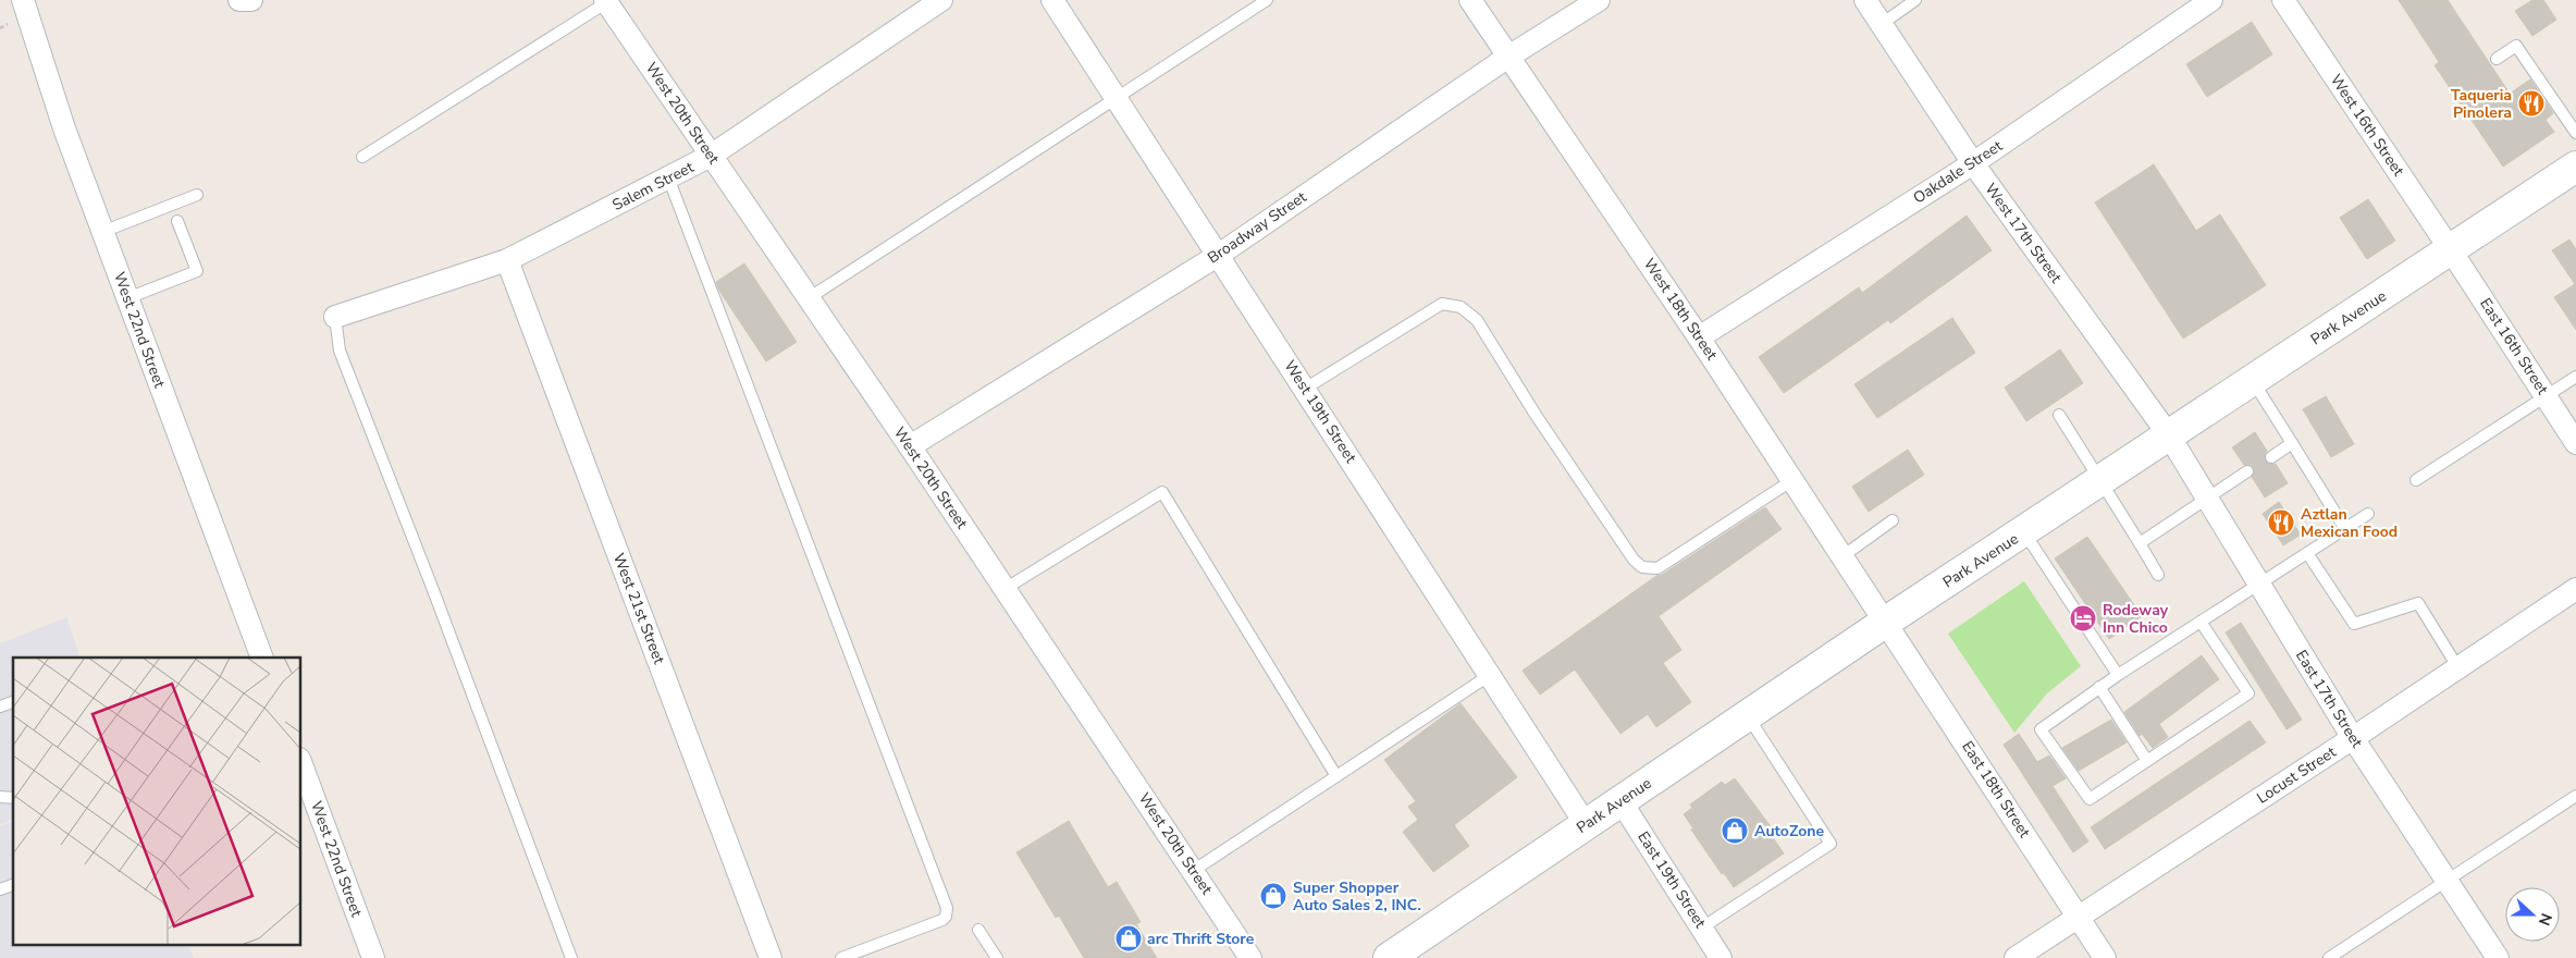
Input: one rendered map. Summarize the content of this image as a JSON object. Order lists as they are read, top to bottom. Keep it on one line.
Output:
{"streets":{"main road":["Park Avenue"],"street":["West 20th Street","West 16th Street","Oakdale Street","Salem Street","Broadway Street","West 17th Street","West 18th Street","West 22nd Street","East 16th Street","West 19th Street","West 21st Street","East 17th Street","Locust Street","East 18th Street","East 19th Street"]},"crossings":[["West 20th Street","Salem Street"],["West 20th Street","Broadway Street"],["West 16th Street","Park Avenue"],["West 16th Street","East 16th Street"],["Oakdale Street","West 17th Street"],["Oakdale Street","West 18th Street"],["Salem Street","West 21st Street"],["Broadway Street","West 18th Street"],["Broadway Street","West 19th Street"],["West 17th Street","Park Avenue"],["West 17th Street","East 17th Street"],["West 18th Street","Park Avenue"],["West 18th Street","East 18th Street"],["Park Avenue","East 16th Street"],["Park Avenue","West 19th Street"],["Park Avenue","East 17th Street"],["Park Avenue","East 18th Street"],["Park Avenue","East 19th Street"],["East 17th Street","Locust Street"],["Locust Street","East 18th Street"]],"places":{"restaurant":["Taqueria Pinolera","Aztlan Mexican Food"],"hotel":["Rodeway Inn Chico"],"shop":["AutoZone","Super Shopper Auto Sales 2, INC.","arc Thrift Store"]},"north":"right"}
